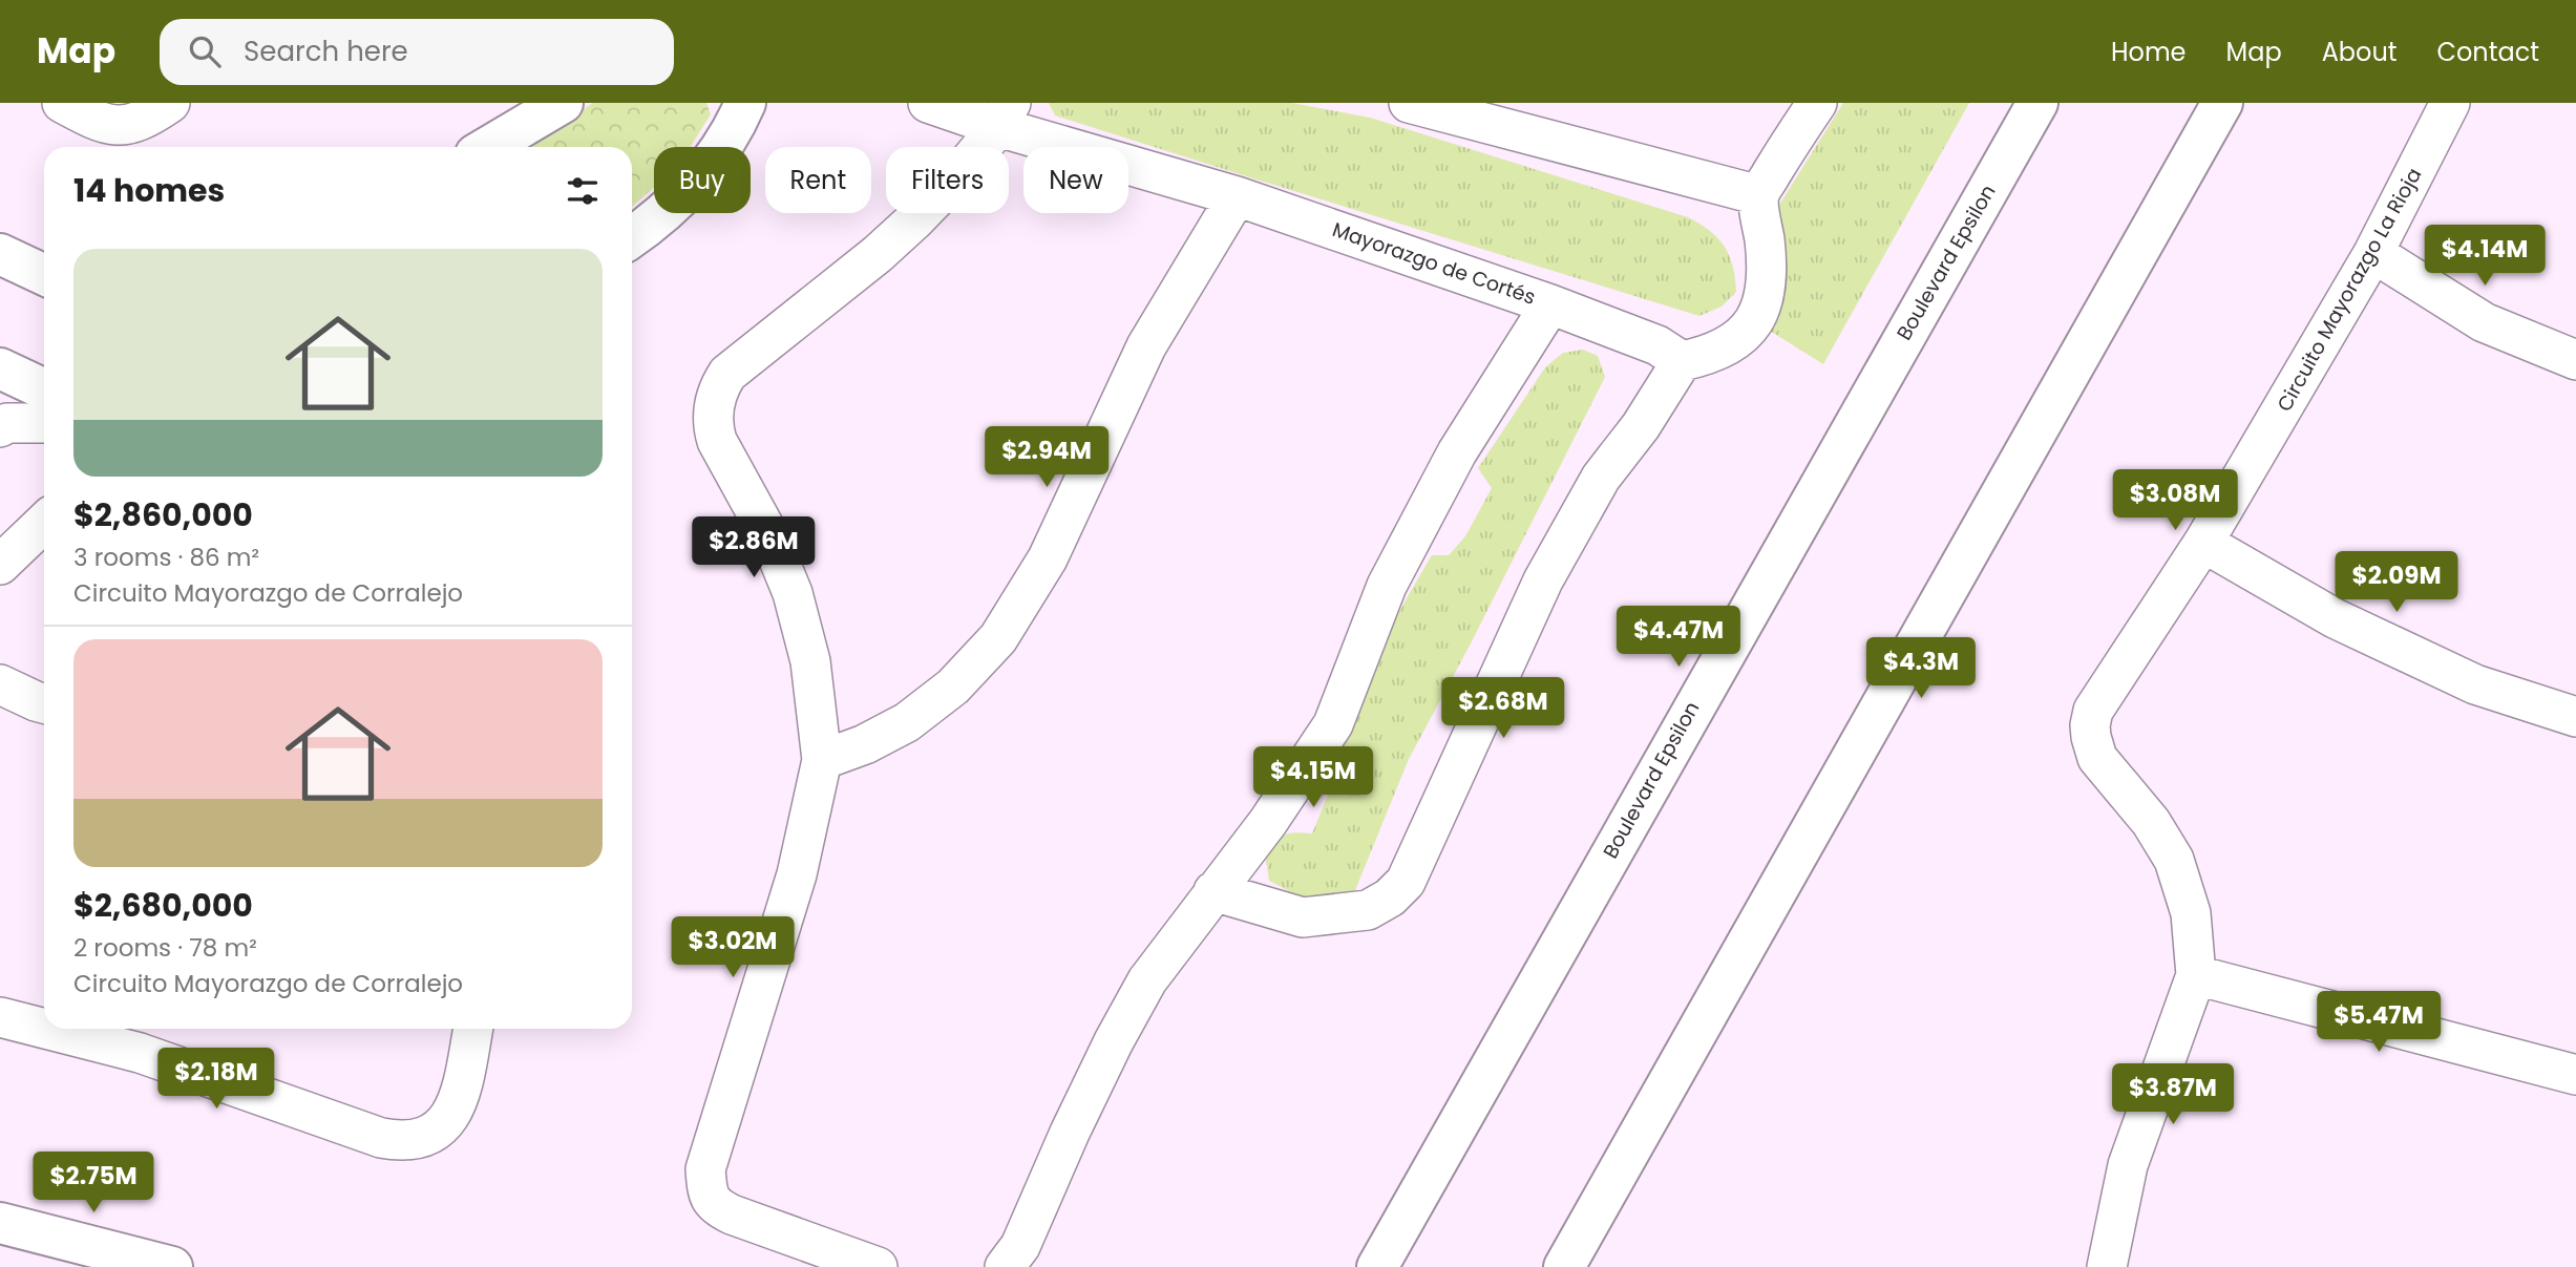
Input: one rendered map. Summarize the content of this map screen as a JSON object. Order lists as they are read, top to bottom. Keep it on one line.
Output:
{"streets":{"street":["Boulevard Epsilon","Mayorazgo de Cortés","Circuito Mayorazgo La Rioja"]},"page":{"header":"Map","search":"Search here","nav":["Home","Map","About","Contact"],"chip":["Buy","Rent","Filters","New"],"heading":"14 homes","price":["$4.14M","$2.94M","$3.08M","$2.86M","$2.09M","$4.47M","$4.3M","$2.68M","$4.15M","$3.02M","$5.47M","$2.18M","$3.87M","$2.75M"],"list":[{"name":"$2,860,000","note":"3 rooms · 86 m² · Circuito Mayorazgo de Corralejo"},{"name":"$2,680,000","note":"2 rooms · 78 m² · Circuito Mayorazgo de Corralejo"}]}}
